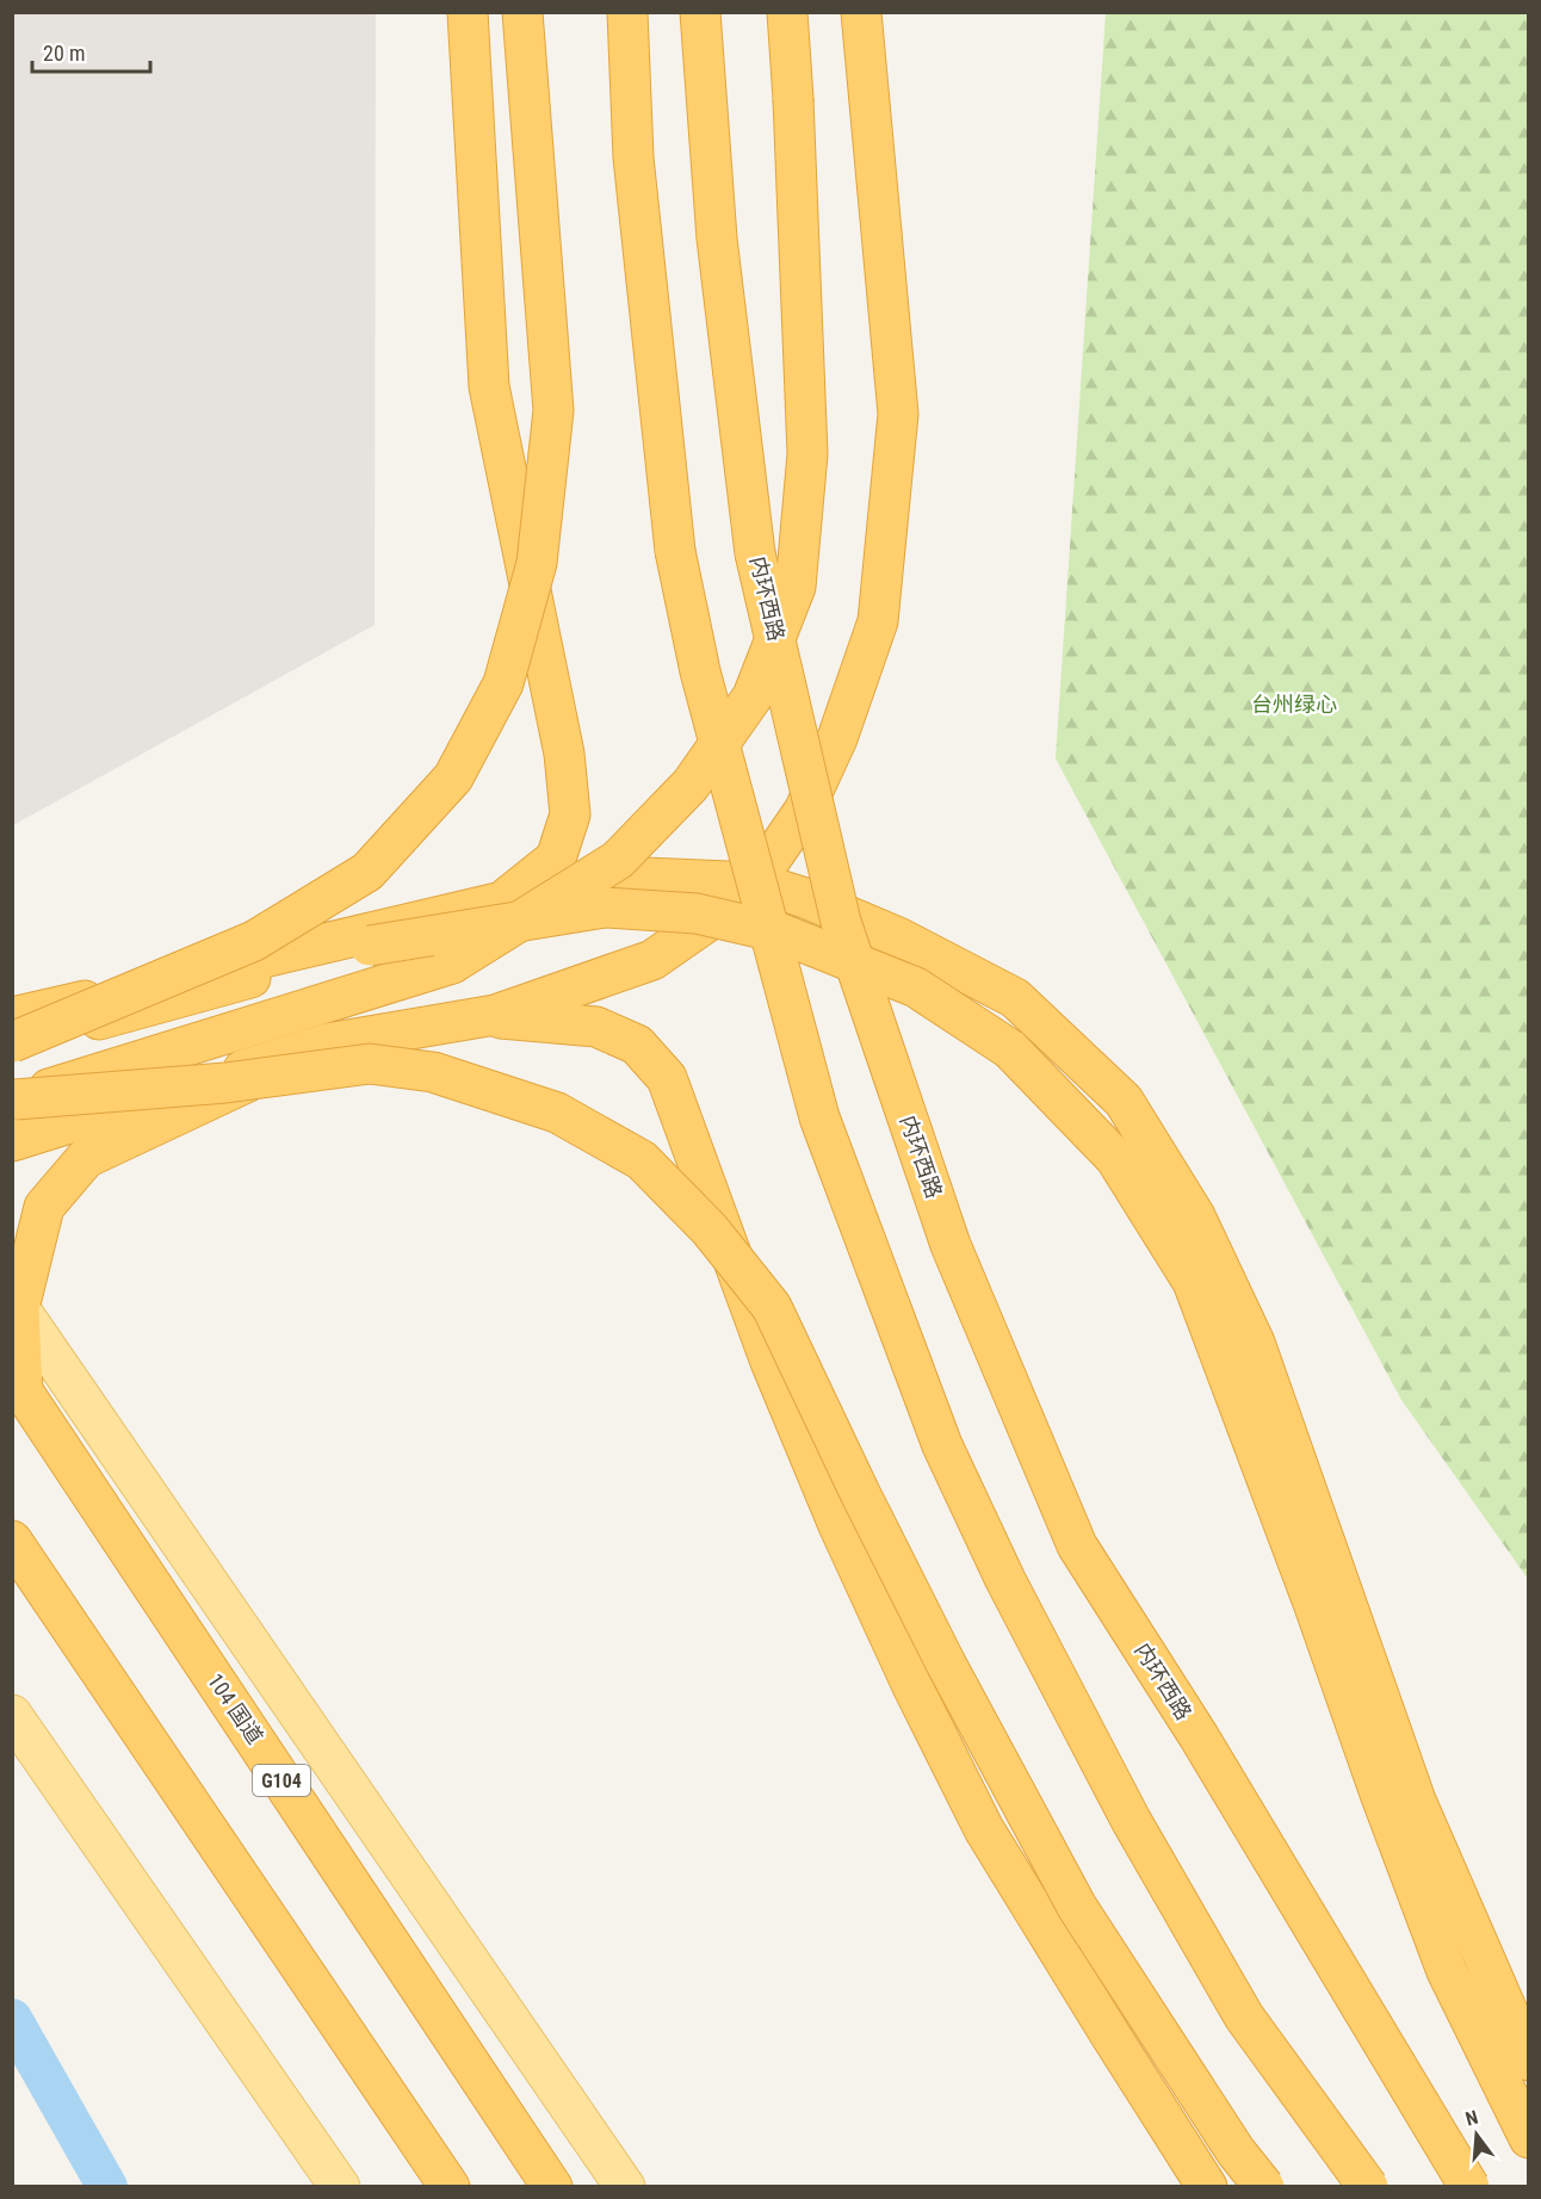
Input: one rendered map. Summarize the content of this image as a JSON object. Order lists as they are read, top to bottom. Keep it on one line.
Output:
{"streets":{"highway":["内环西路","104 国道","G104"]},"parks":["台州绿心"],"scale_bar":"20 m","north":"top"}
